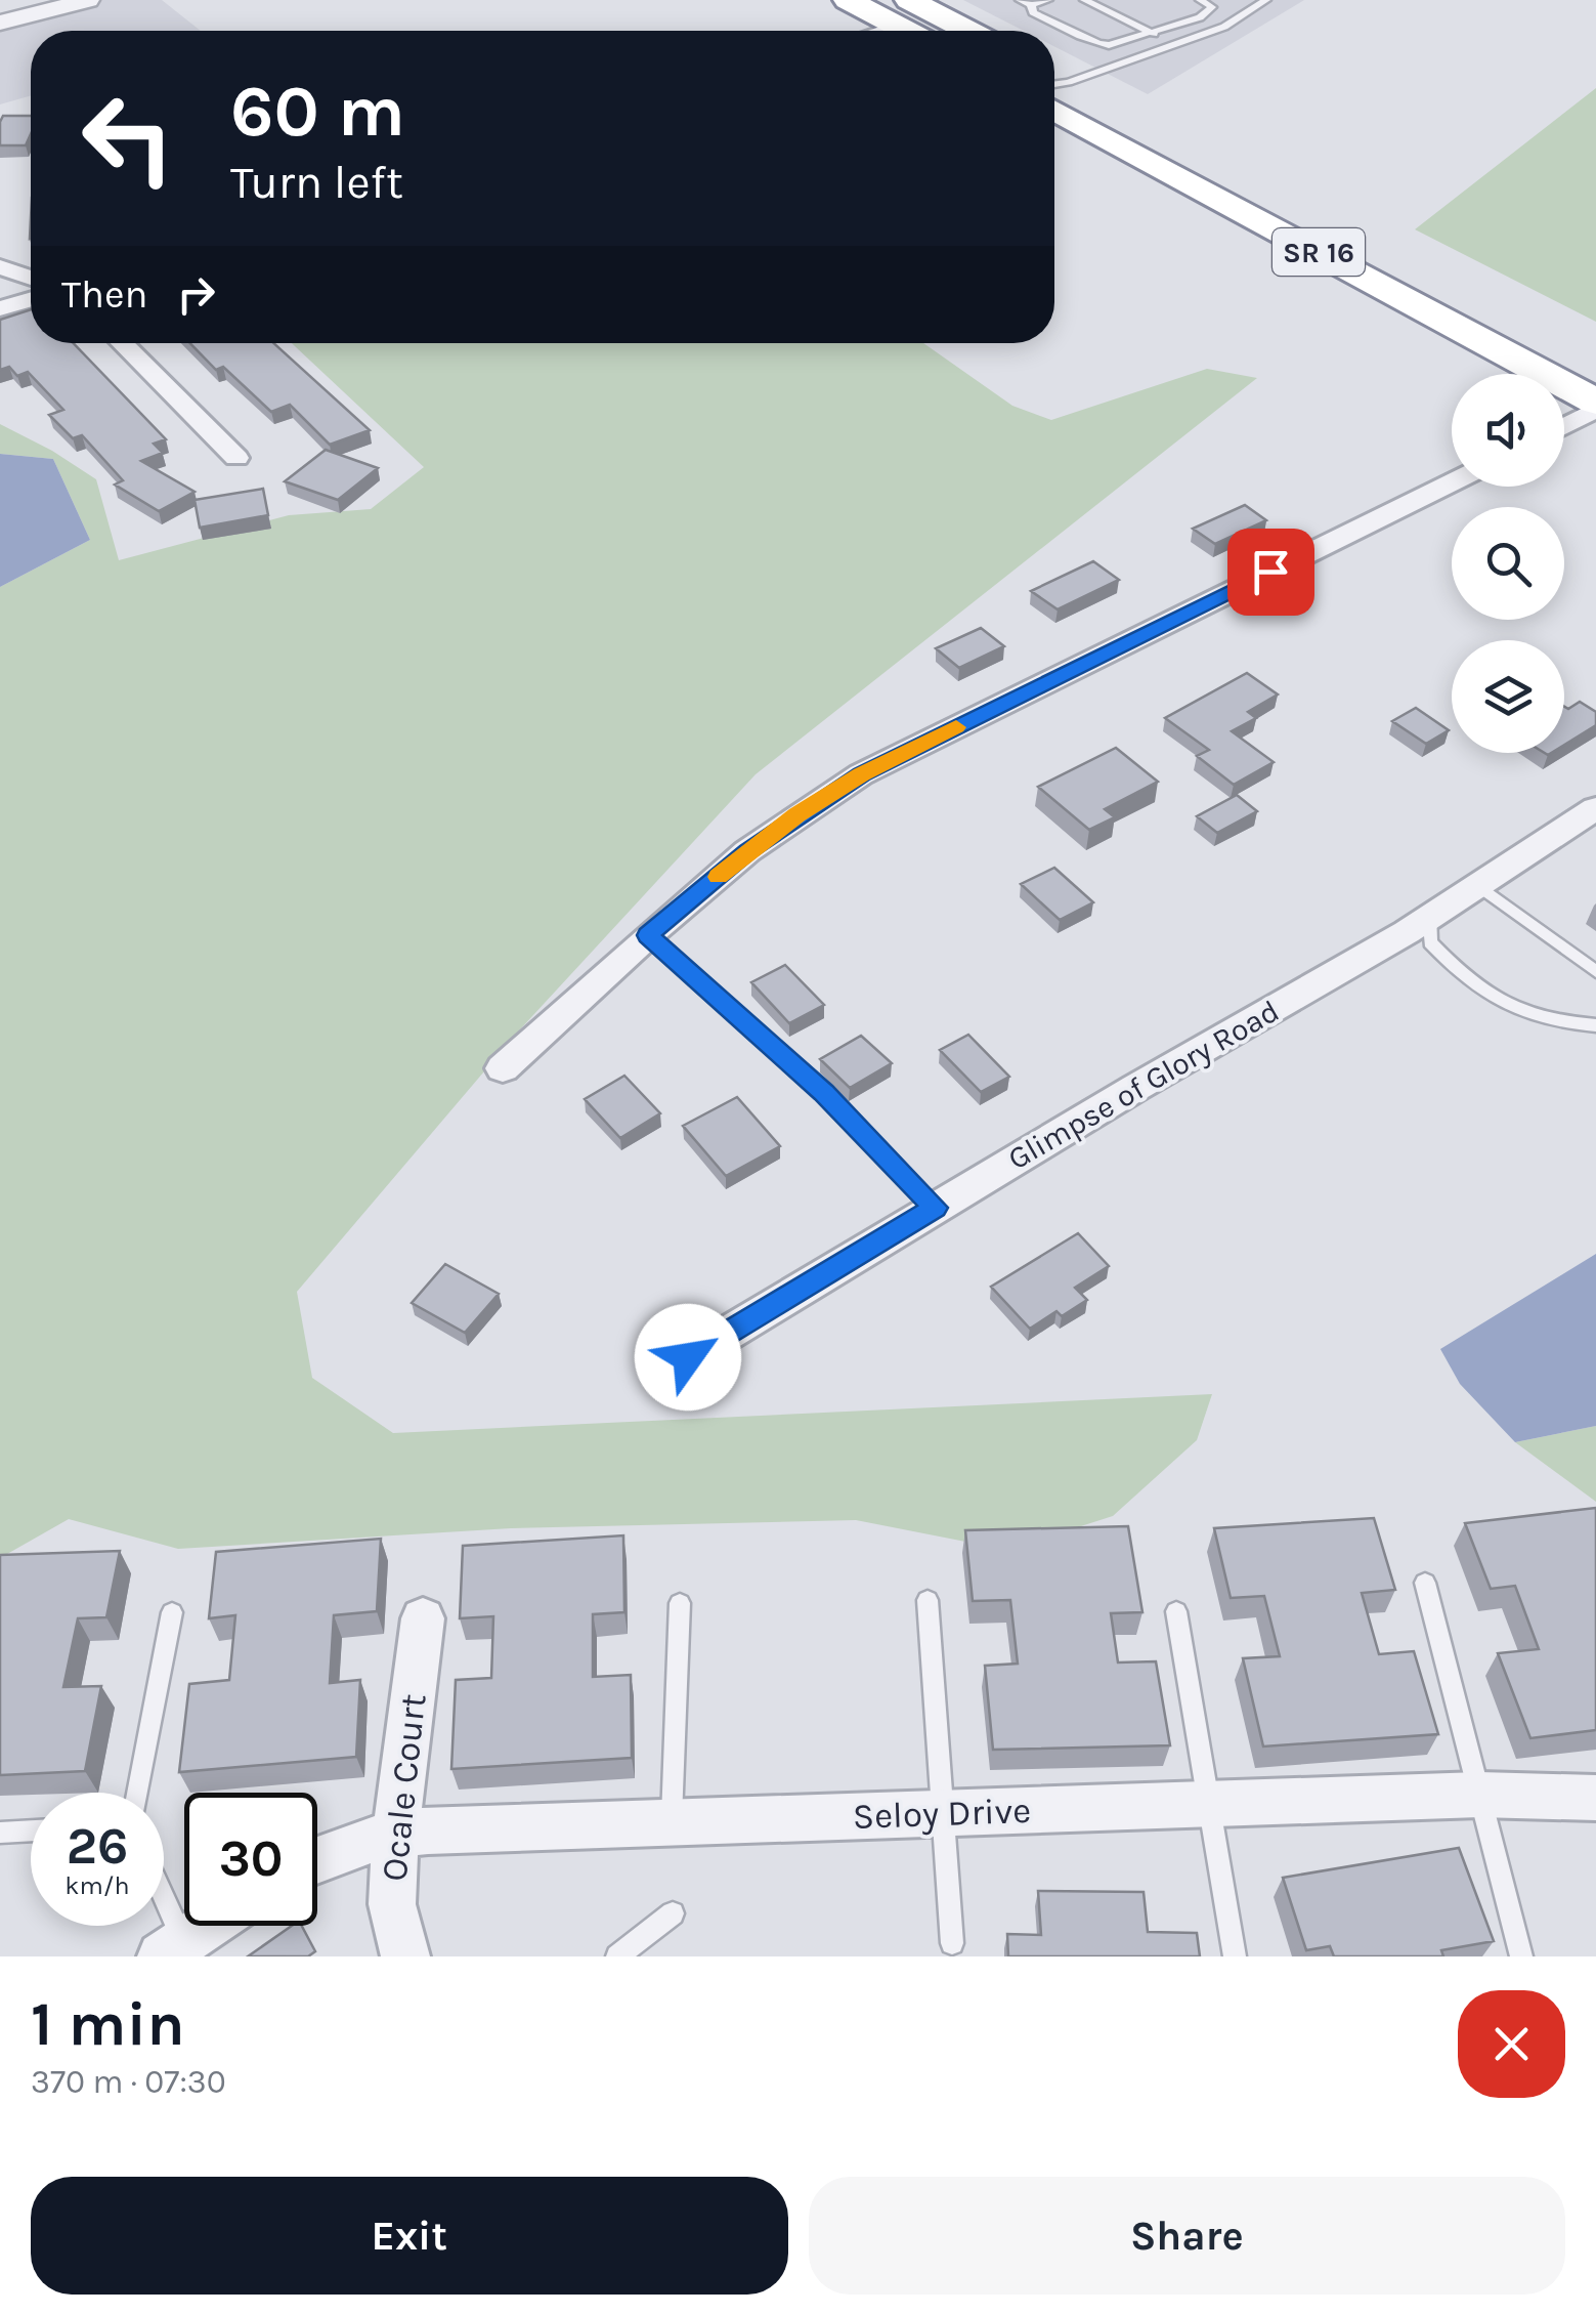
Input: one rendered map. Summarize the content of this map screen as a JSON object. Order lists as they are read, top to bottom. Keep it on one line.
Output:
{"streets":{"highway":["SR 16"],"street":["Glimpse of Glory Road","Ocale Court","Seloy Drive"]},"crossings":[["Ocale Court","Seloy Drive"]],"page":{"turn":["60 m","Turn left"],"then":"Then","speed":"26 km/h","limit":"30","heading":["1 min","370 m · 07:30"],"buttons":["Exit","Share"]}}
